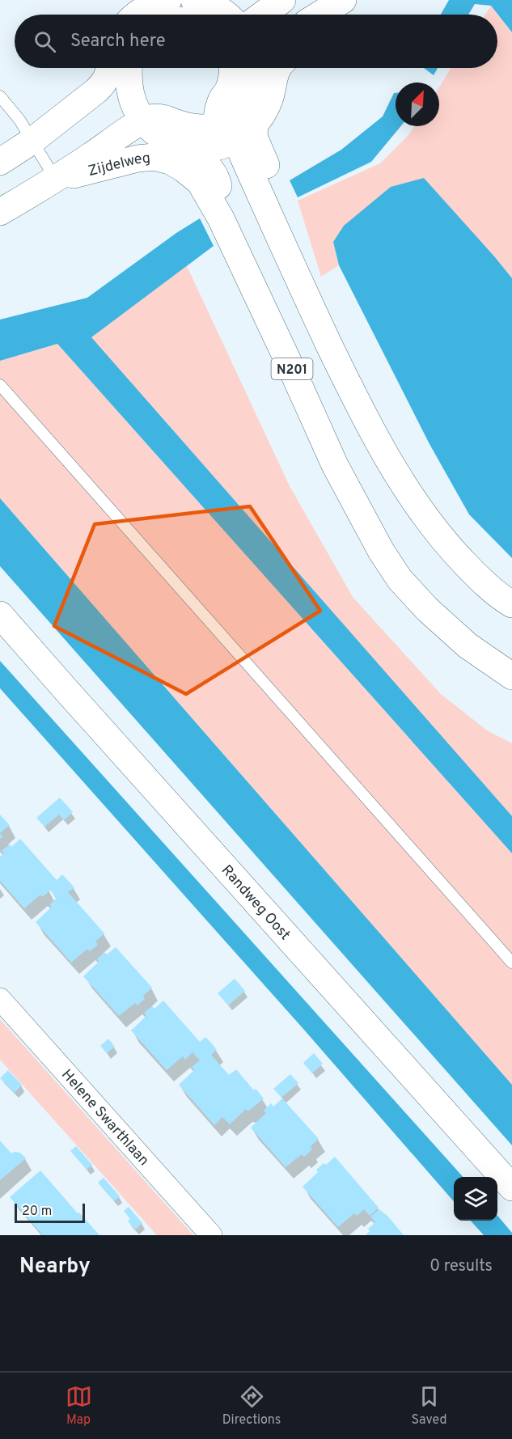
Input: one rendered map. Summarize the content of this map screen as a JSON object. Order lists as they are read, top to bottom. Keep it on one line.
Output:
{"streets":{"main road":["Zijdelweg","N201","Randweg Oost"],"street":["Helene Swarthlaan"]},"crossings":[["Zijdelweg","N201"]],"scale_bar":"20 m","north":"top right","page":{"search":"Search here","scale":"20 m","heading":["Nearby","0 results"],"nav":["Map","Directions","Saved"]}}
